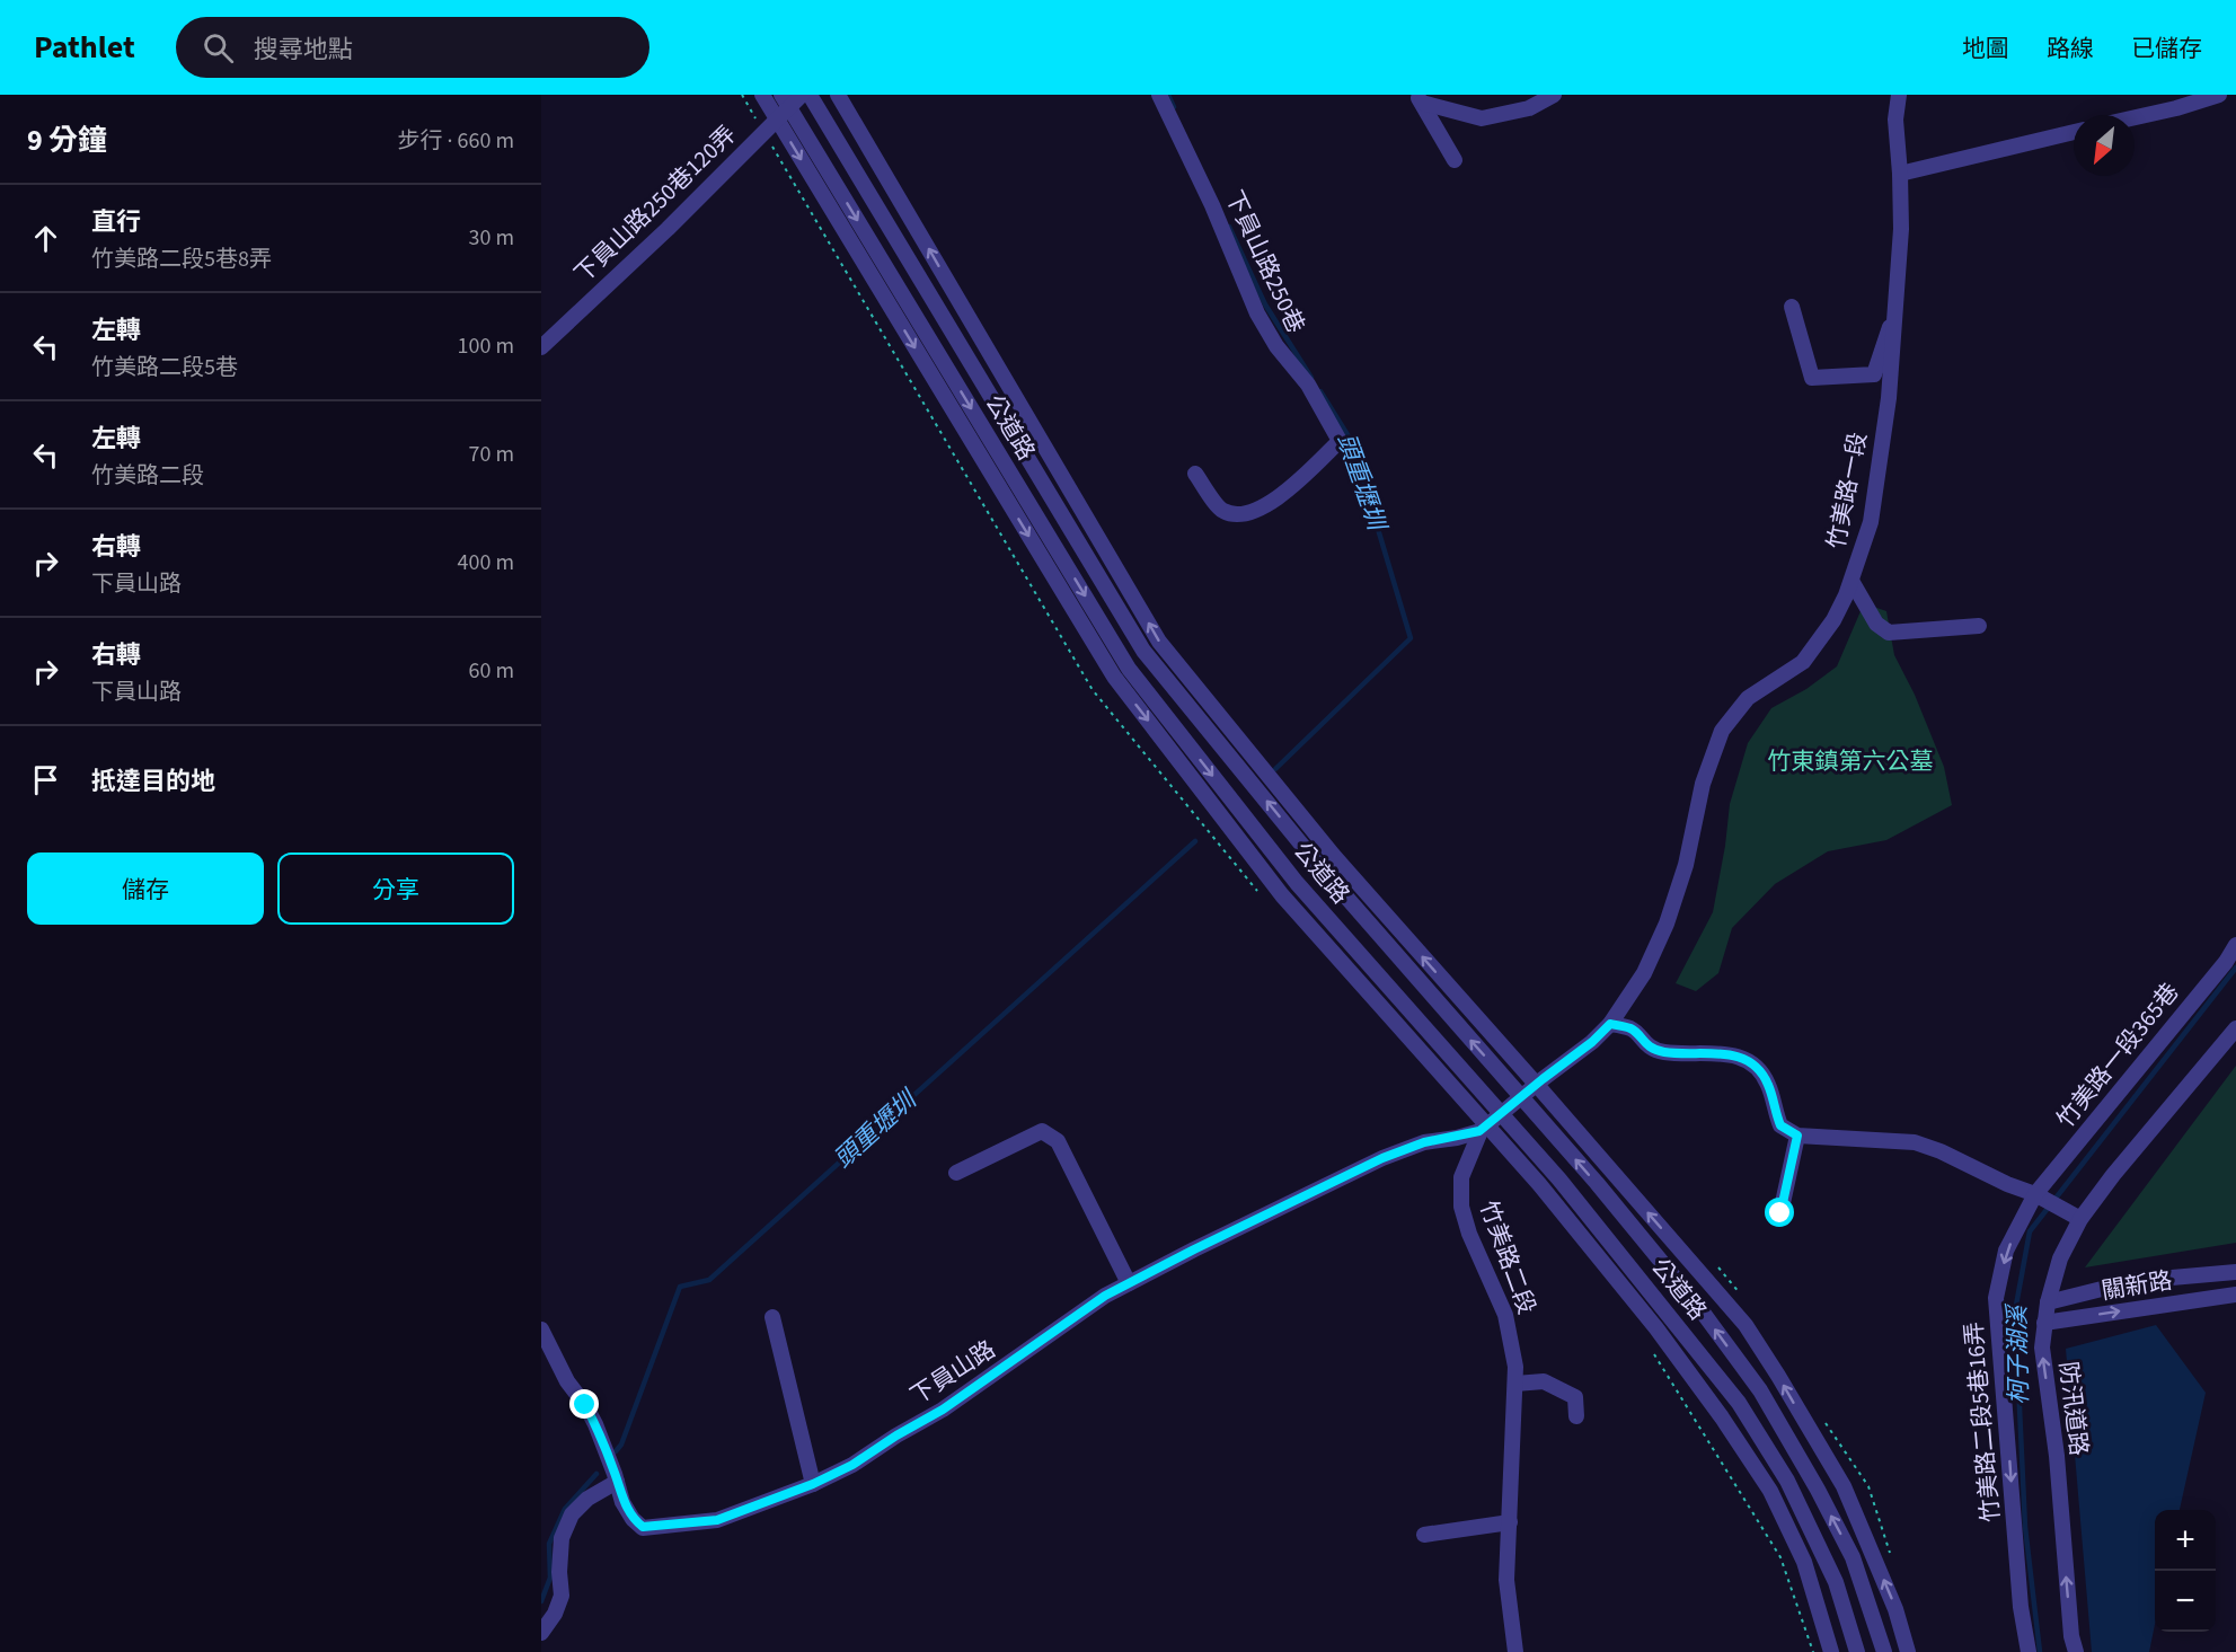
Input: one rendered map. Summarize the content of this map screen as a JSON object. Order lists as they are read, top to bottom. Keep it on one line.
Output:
{"streets":{"street":["下員山路250巷120弄","下員山路250巷","公道路","竹美路一段","竹美路一段365巷","竹美路二段","關新路","下員山路","防汛道路","竹美路二段5巷16弄"]},"crossings":[["下員山路250巷120弄","公道路"],["公道路","竹美路二段"],["公道路","下員山路"],["竹美路一段","竹美路二段"],["竹美路一段365巷","竹美路二段5巷16弄"],["竹美路二段","下員山路"],["關新路","防汛道路"]],"one_way":["防汛道路","竹美路二段5巷16弄"],"water":["頭重壢圳","柯子湖溪"],"parks":["竹東鎮第六公墓"],"north":"bottom left","page":{"header":"Pathlet","search":"搜尋地點","nav":["地圖","路線","已儲存"],"heading":["9 分鐘","步行 · 660 m"],"list":[["直行","竹美路二段5巷8弄","30 m"],["左轉","竹美路二段5巷","100 m"],["左轉","竹美路二段","70 m"],["右轉","下員山路","400 m"],["右轉","下員山路","60 m"],"抵達目的地"],"buttons":["儲存","分享"],"map_buttons":["+","−"]}}
